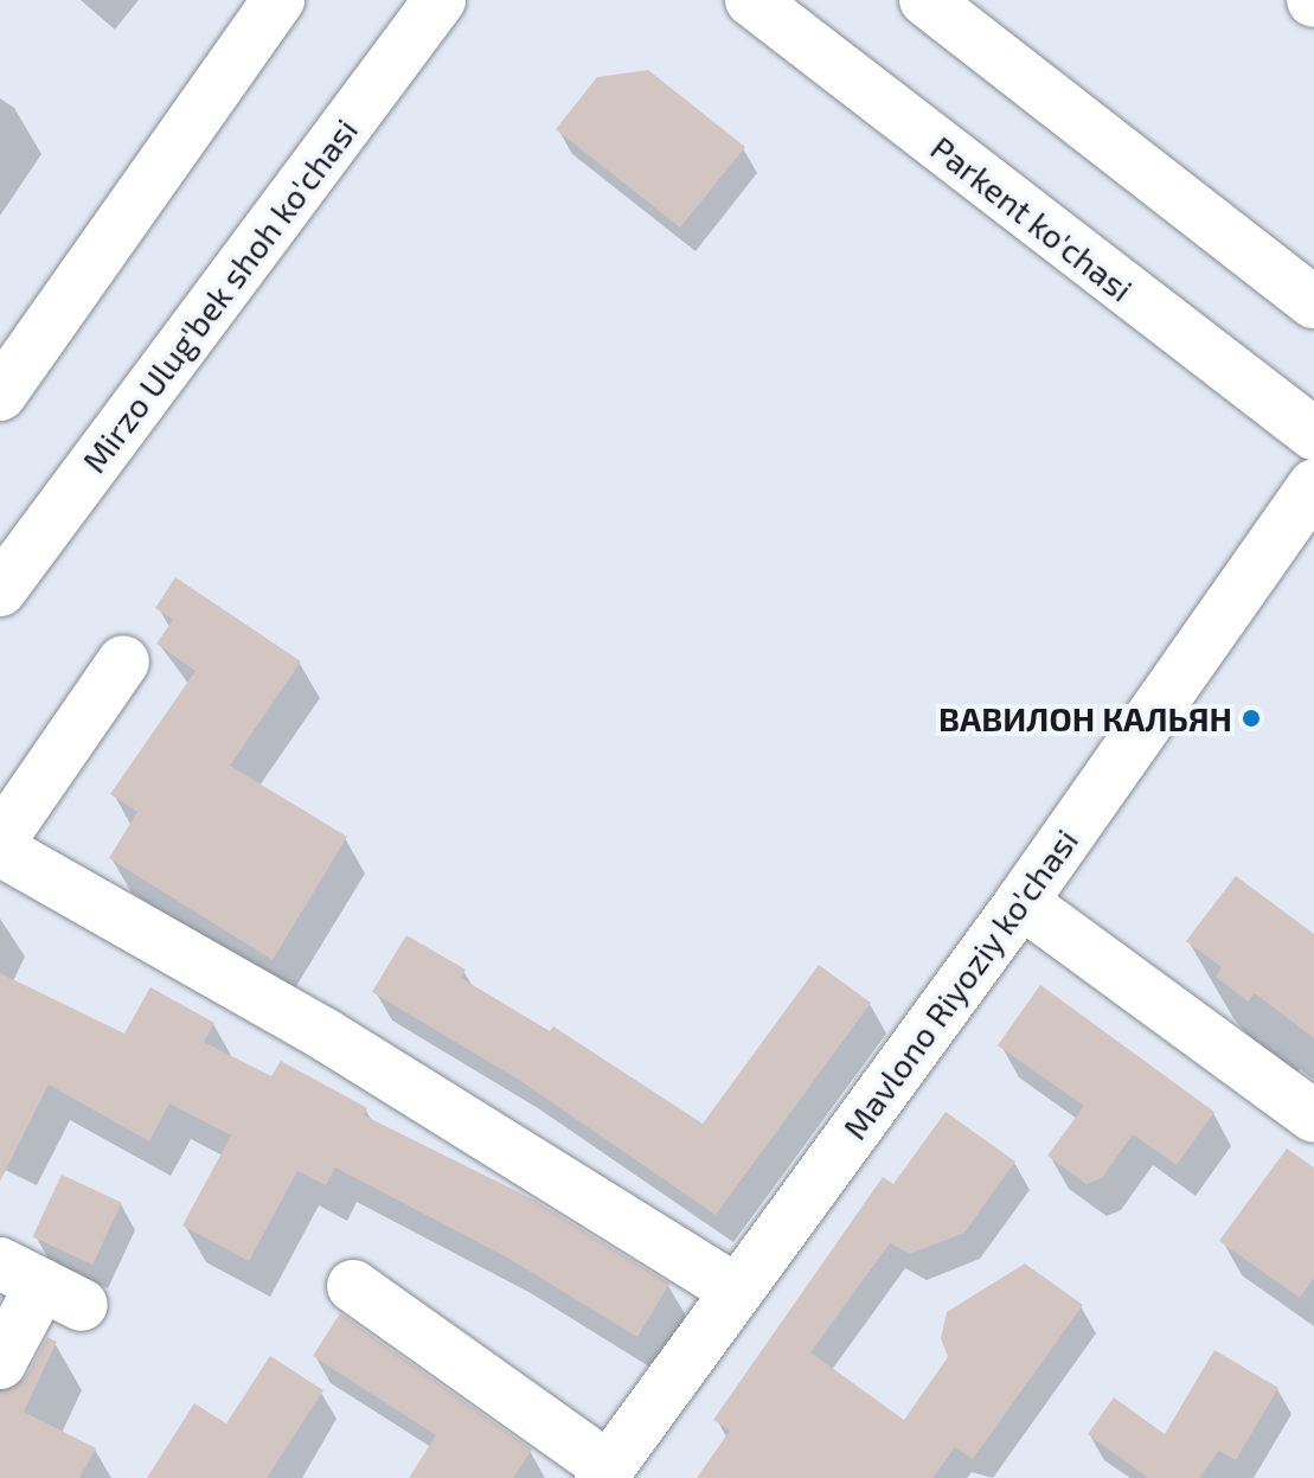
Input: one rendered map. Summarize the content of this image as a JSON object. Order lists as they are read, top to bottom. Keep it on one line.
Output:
{"streets":{"street":["Parkent ko'chasi","Mirzo Ulug'bek shoh ko'chasi","Mavlono Riyoziy ko'chasi"]},"places":["ВАВИЛОН КАЛЬЯН"]}
